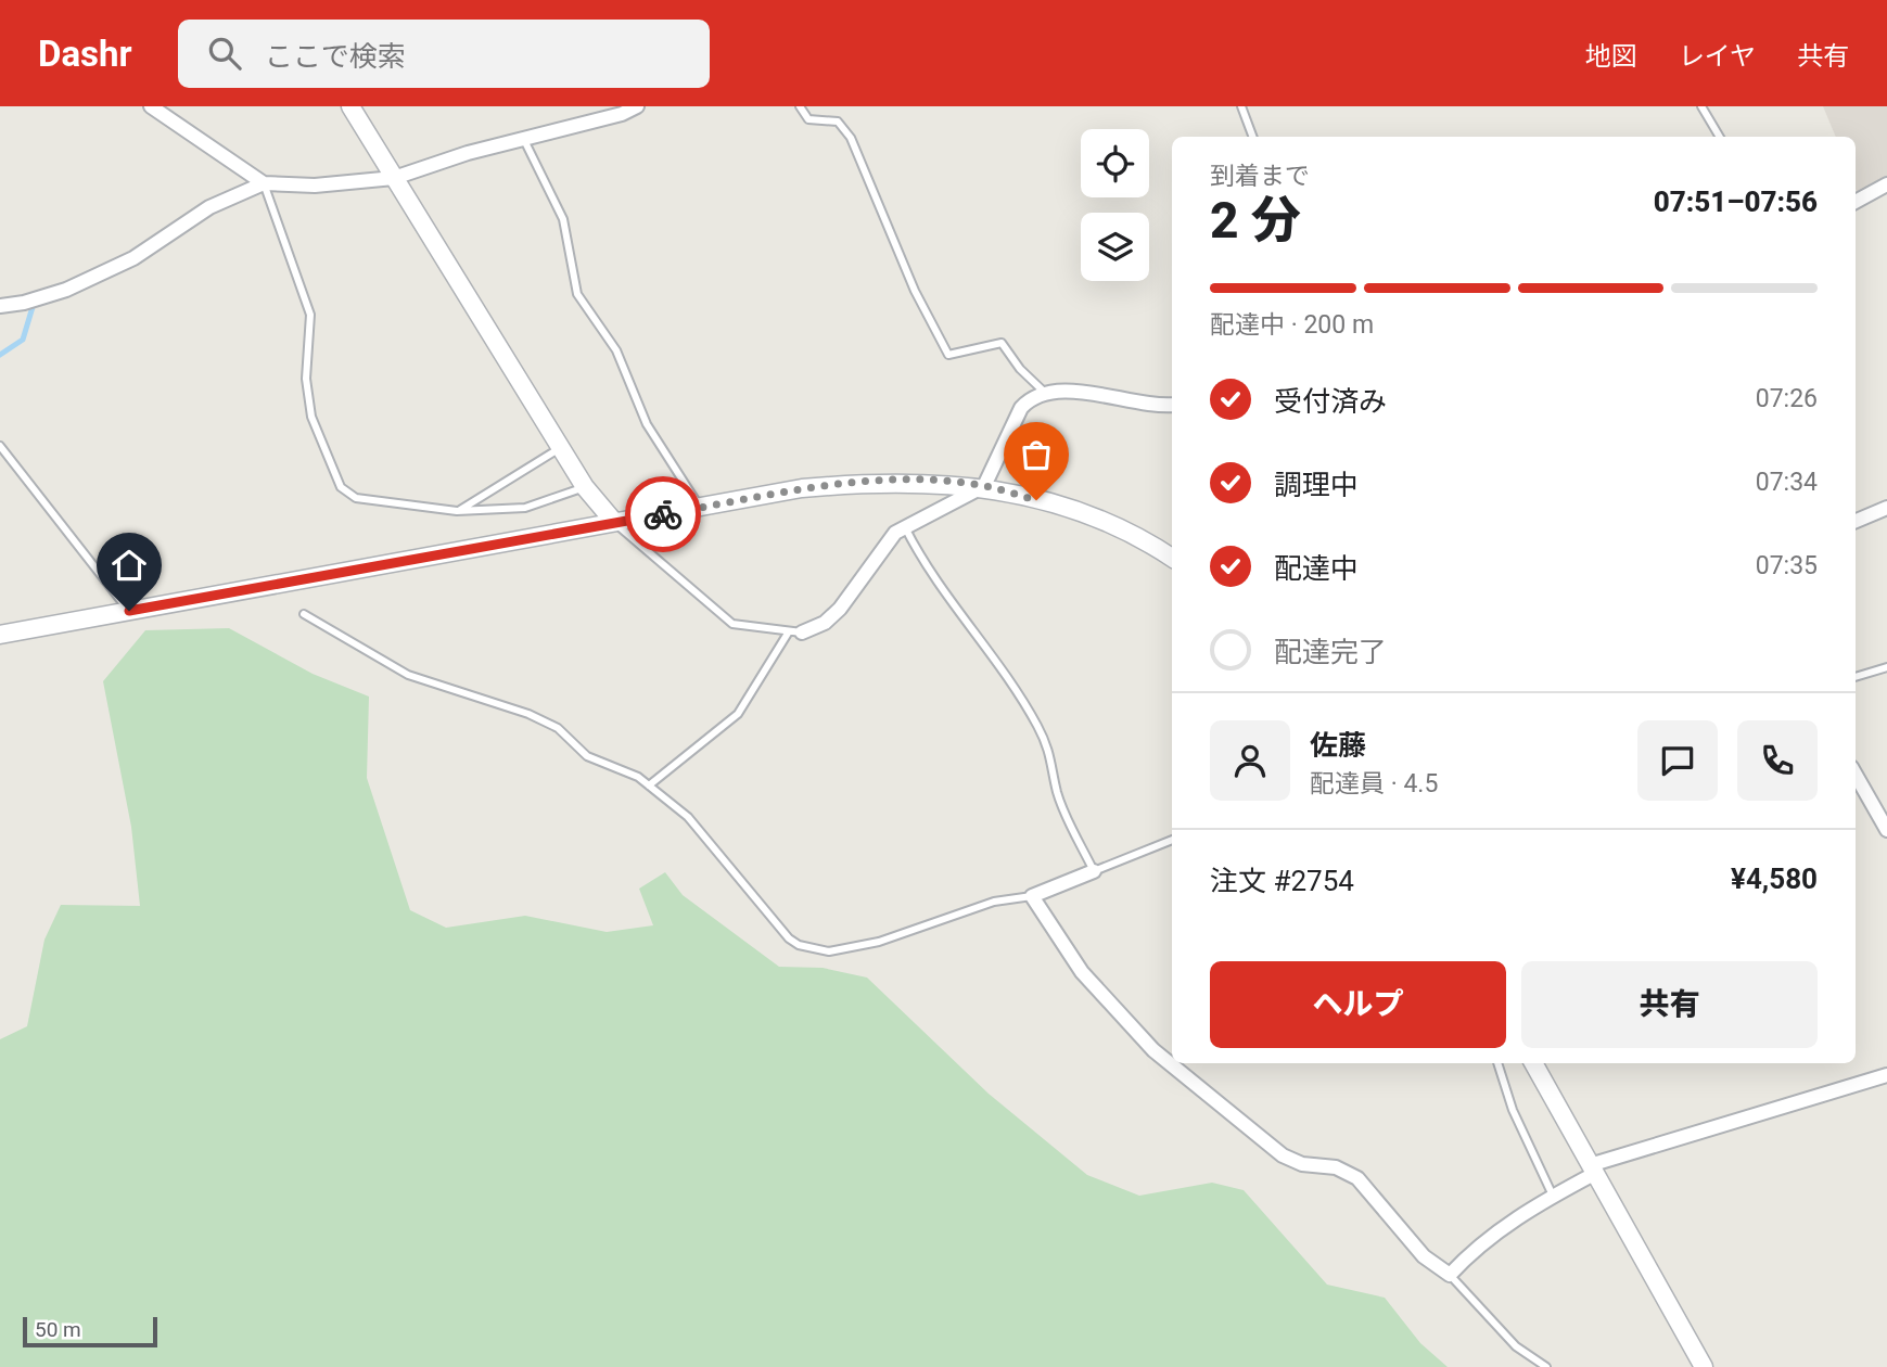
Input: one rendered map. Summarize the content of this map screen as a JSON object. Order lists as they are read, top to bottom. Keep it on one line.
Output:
{"scale_bar":"50 m","page":{"header":"Dashr","search":"ここで検索","nav":["地図","レイヤ","共有"],"heading":["2 分","到着まで","07:51–07:56"],"panel":["佐藤","配達員 · 4.5","注文 #2754","¥4,580"],"bar":"配達中 · 200 m","list":[["受付済み","07:26"],["調理中","07:34"],["配達中","07:35"],"配達完了"],"buttons":["ヘルプ","共有"],"scale":"50 m"}}
